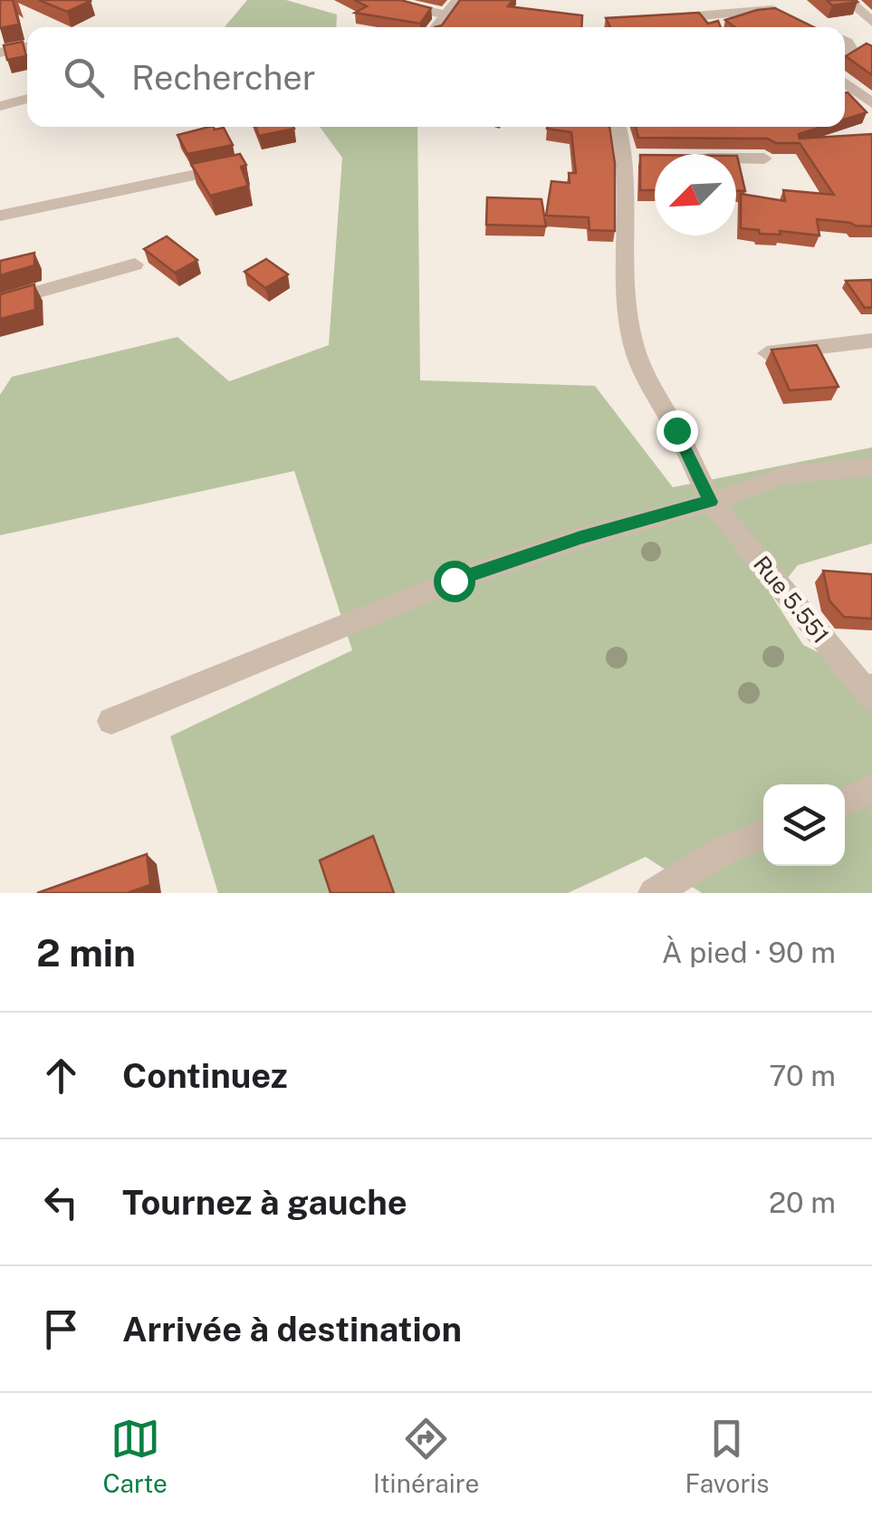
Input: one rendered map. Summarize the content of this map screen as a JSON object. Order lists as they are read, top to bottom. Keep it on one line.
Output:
{"streets":{"street":["Rue 5.551"]},"north":"bottom left","page":{"search":"Rechercher","heading":["2 min","À pied · 90 m"],"list":[["Continuez","70 m"],["Tournez à gauche","20 m"],"Arrivée à destination"],"nav":["Carte","Itinéraire","Favoris"]}}
